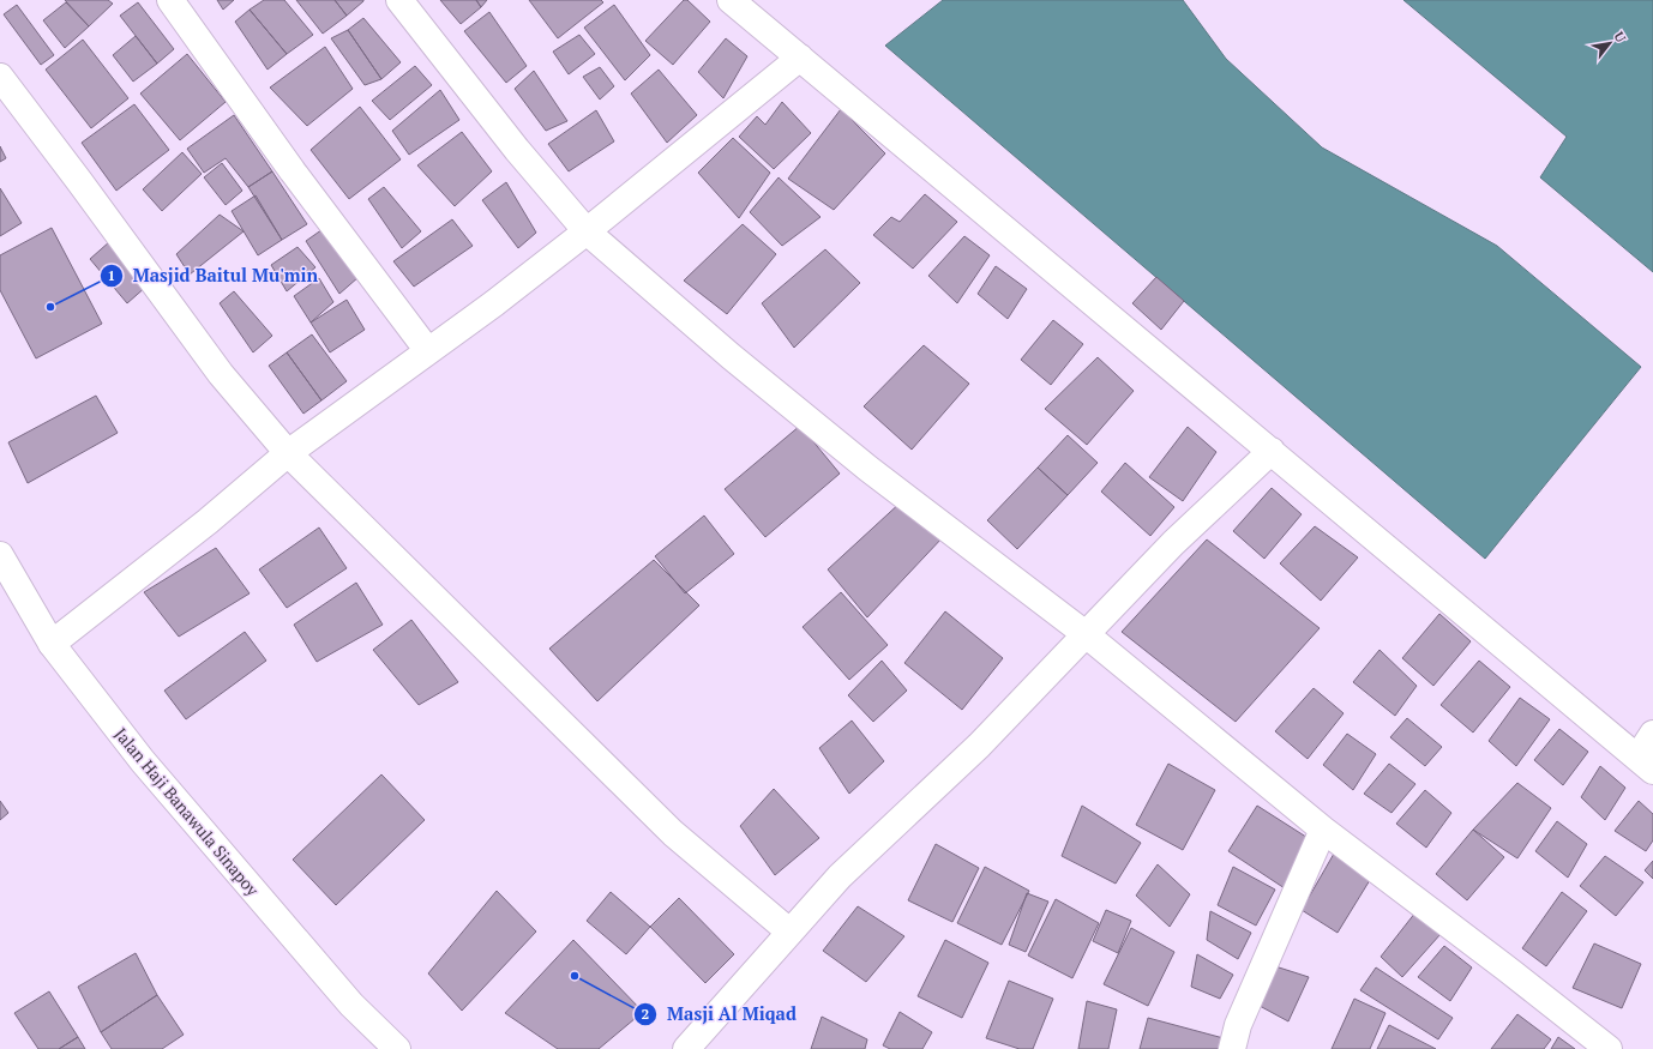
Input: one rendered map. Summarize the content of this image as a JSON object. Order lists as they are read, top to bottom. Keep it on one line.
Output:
{"streets":{"main road":["Jalan Haji Banawula Sinapoy"]},"places":["Masjid Baitul Mu'min","Masji Al Miqad"],"north":"top right"}
